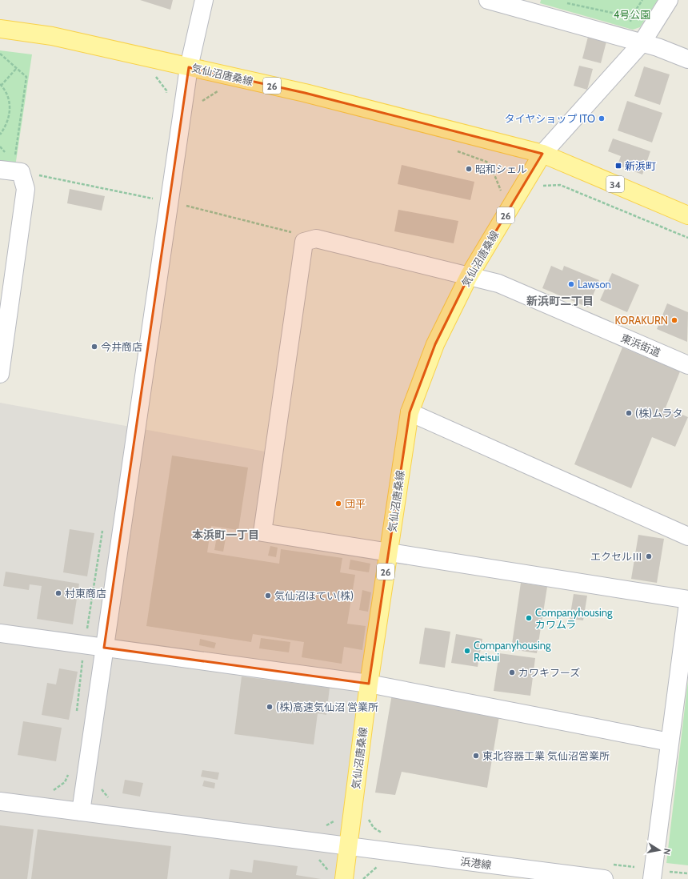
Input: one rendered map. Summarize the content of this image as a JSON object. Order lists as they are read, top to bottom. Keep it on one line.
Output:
{"streets":{"main road":["気仙沼唐桑線","26","34"],"street":["東浜街道","浜港線"]},"crossings":[["気仙沼唐桑線","34"],["気仙沼唐桑線","東浜街道"],["気仙沼唐桑線","浜港線"]],"districts":["新浜町二丁目","本浜町一丁目"],"parks":["4号公園"],"places":{"other":["タイヤショップ ITO","昭和シェル","Lawson","KORAKURN","今井商店","(株)ムラタ","団平","エクセルⅢ","村東商店","気仙沼ほてい(株)","Companyhousing カワムラ","Companyhousing Reisui","カワキフーズ","(株)高速気仙沼 営業所","東北容器工業 気仙沼営業所"],"transit":["新浜町"]},"north":"right"}
